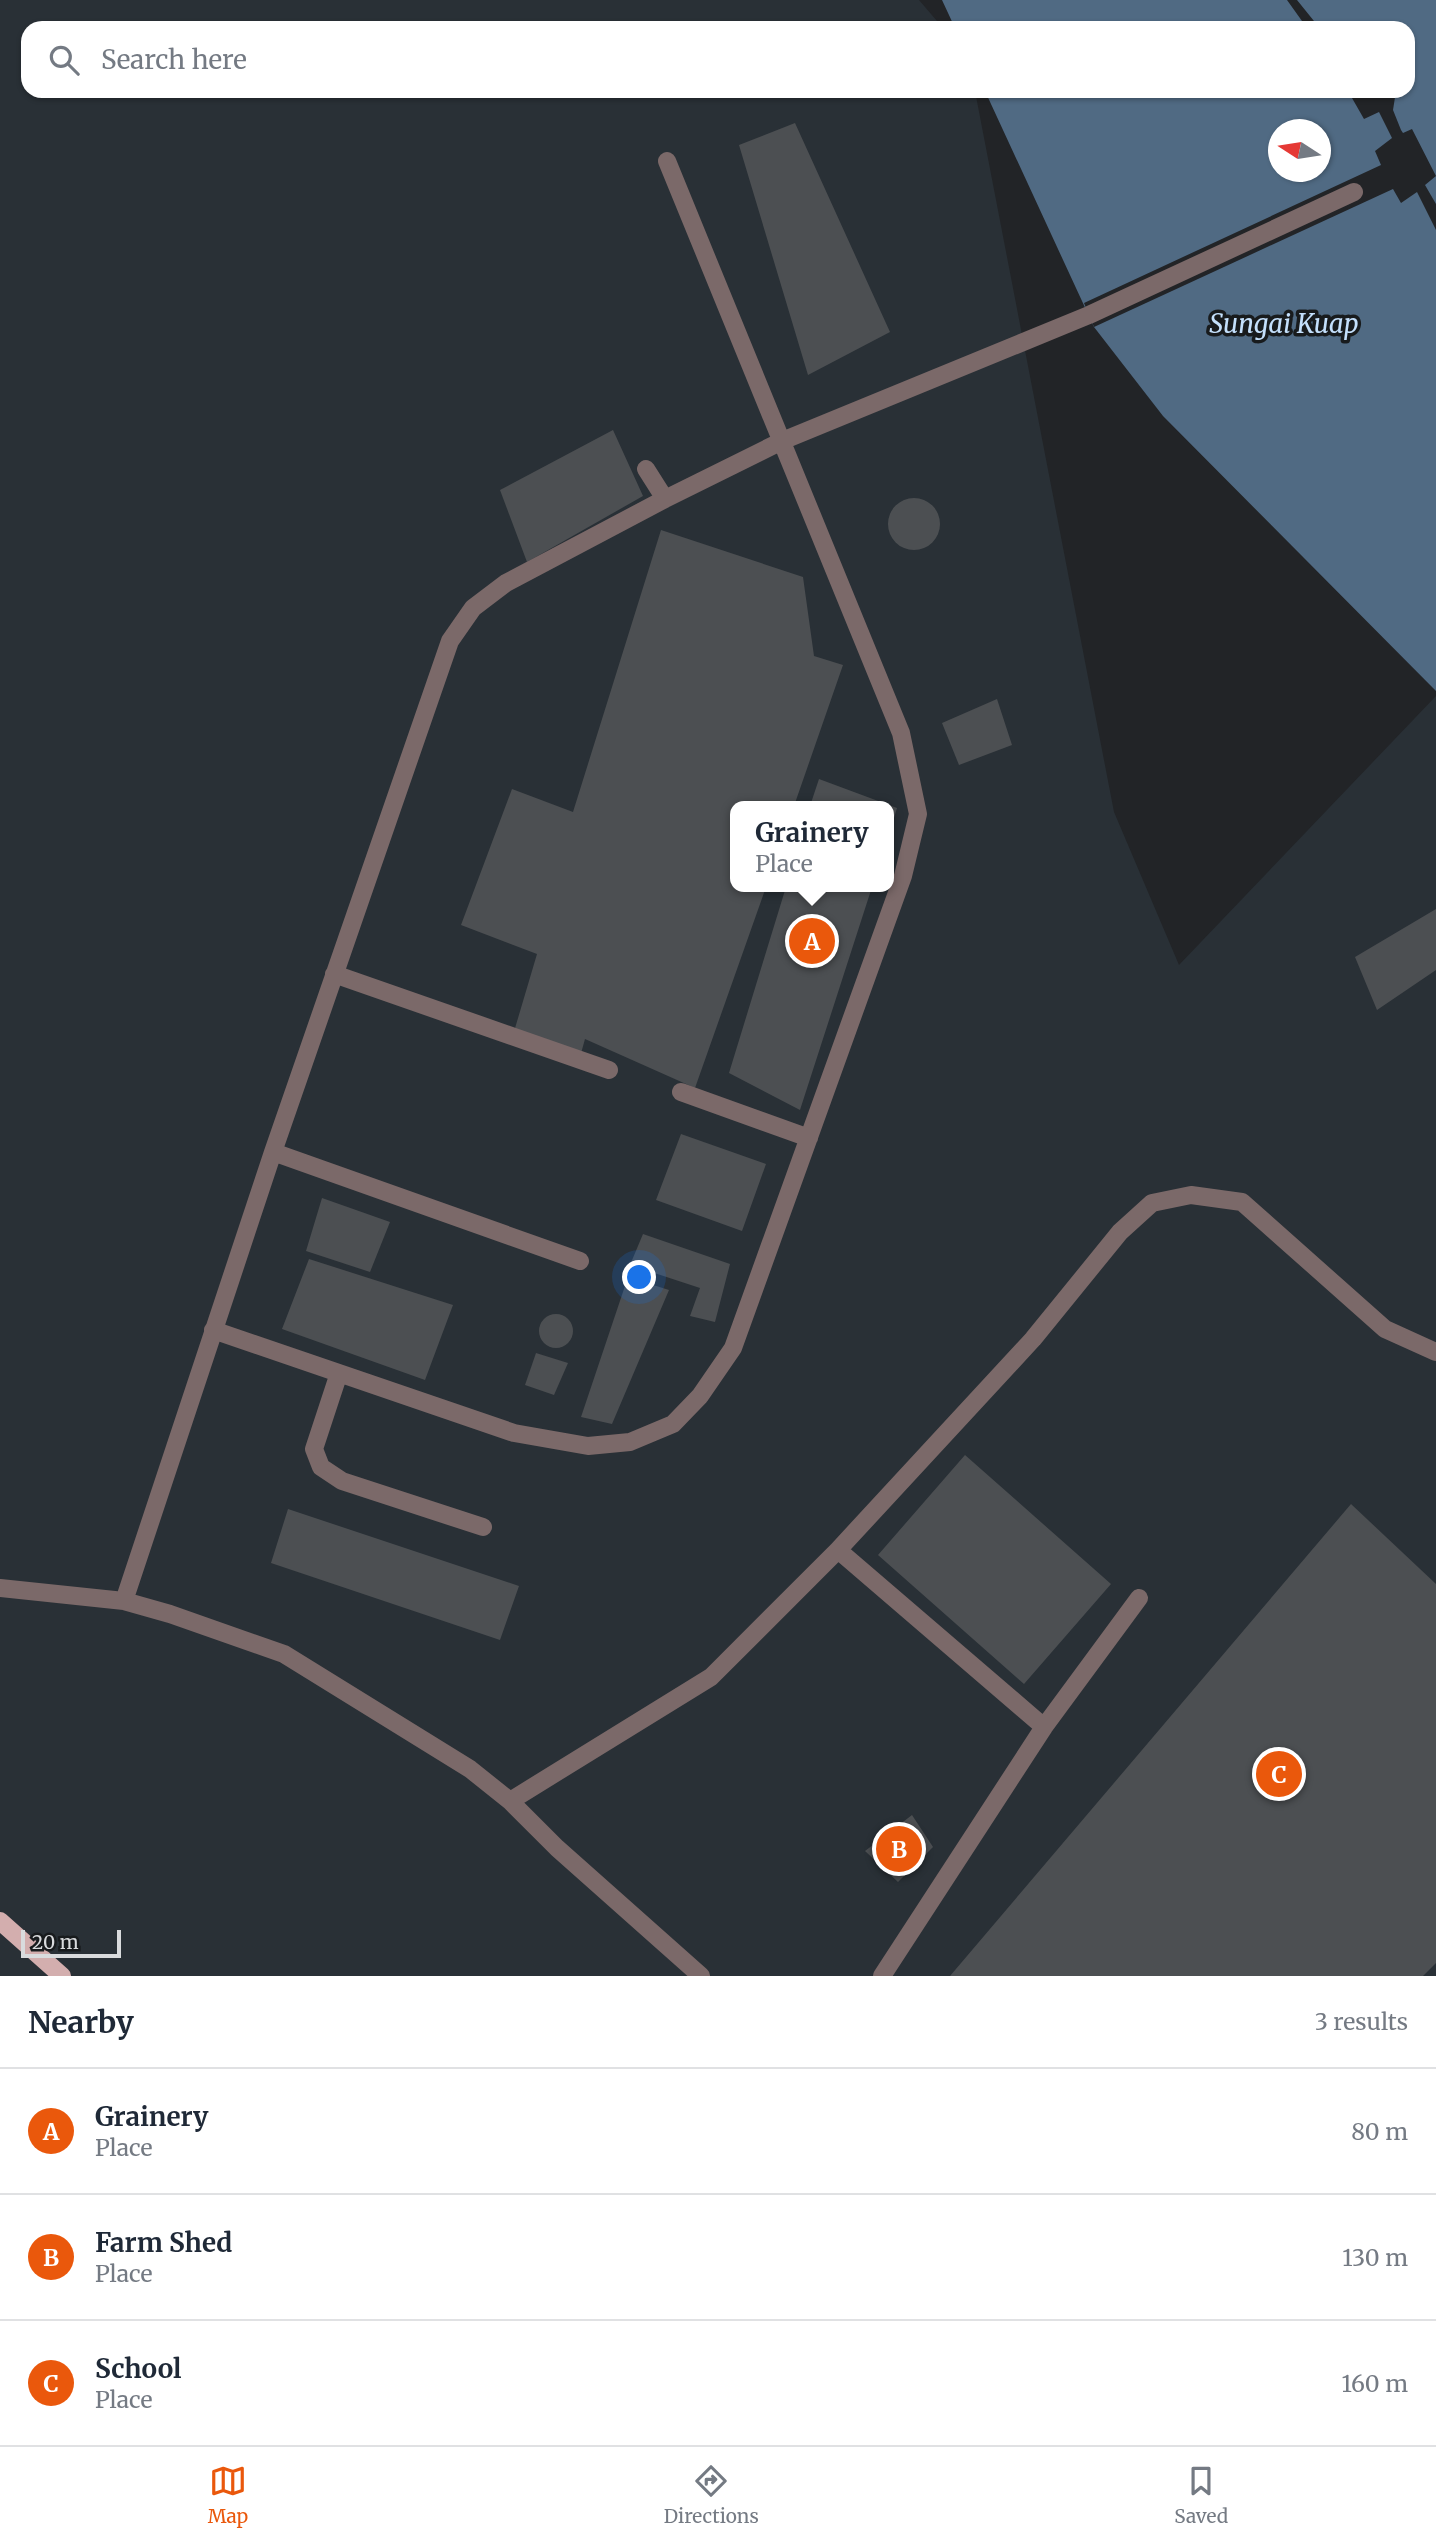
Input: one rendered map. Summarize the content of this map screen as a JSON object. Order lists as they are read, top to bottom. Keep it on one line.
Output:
{"water":["Sungai Kuap"],"scale_bar":"20 m","north":"left","page":{"search":"Search here","popup":["Grainery","Place"],"pins":["A","C","B"],"scale":"20 m","heading":["Nearby","3 results"],"list":[{"mark":"A","name":"Grainery","note":"Place","value":"80 m"},{"mark":"B","name":"Farm Shed","note":"Place","value":"130 m"},{"mark":"C","name":"School","note":"Place","value":"160 m"}],"nav":["Map","Directions","Saved"]}}
